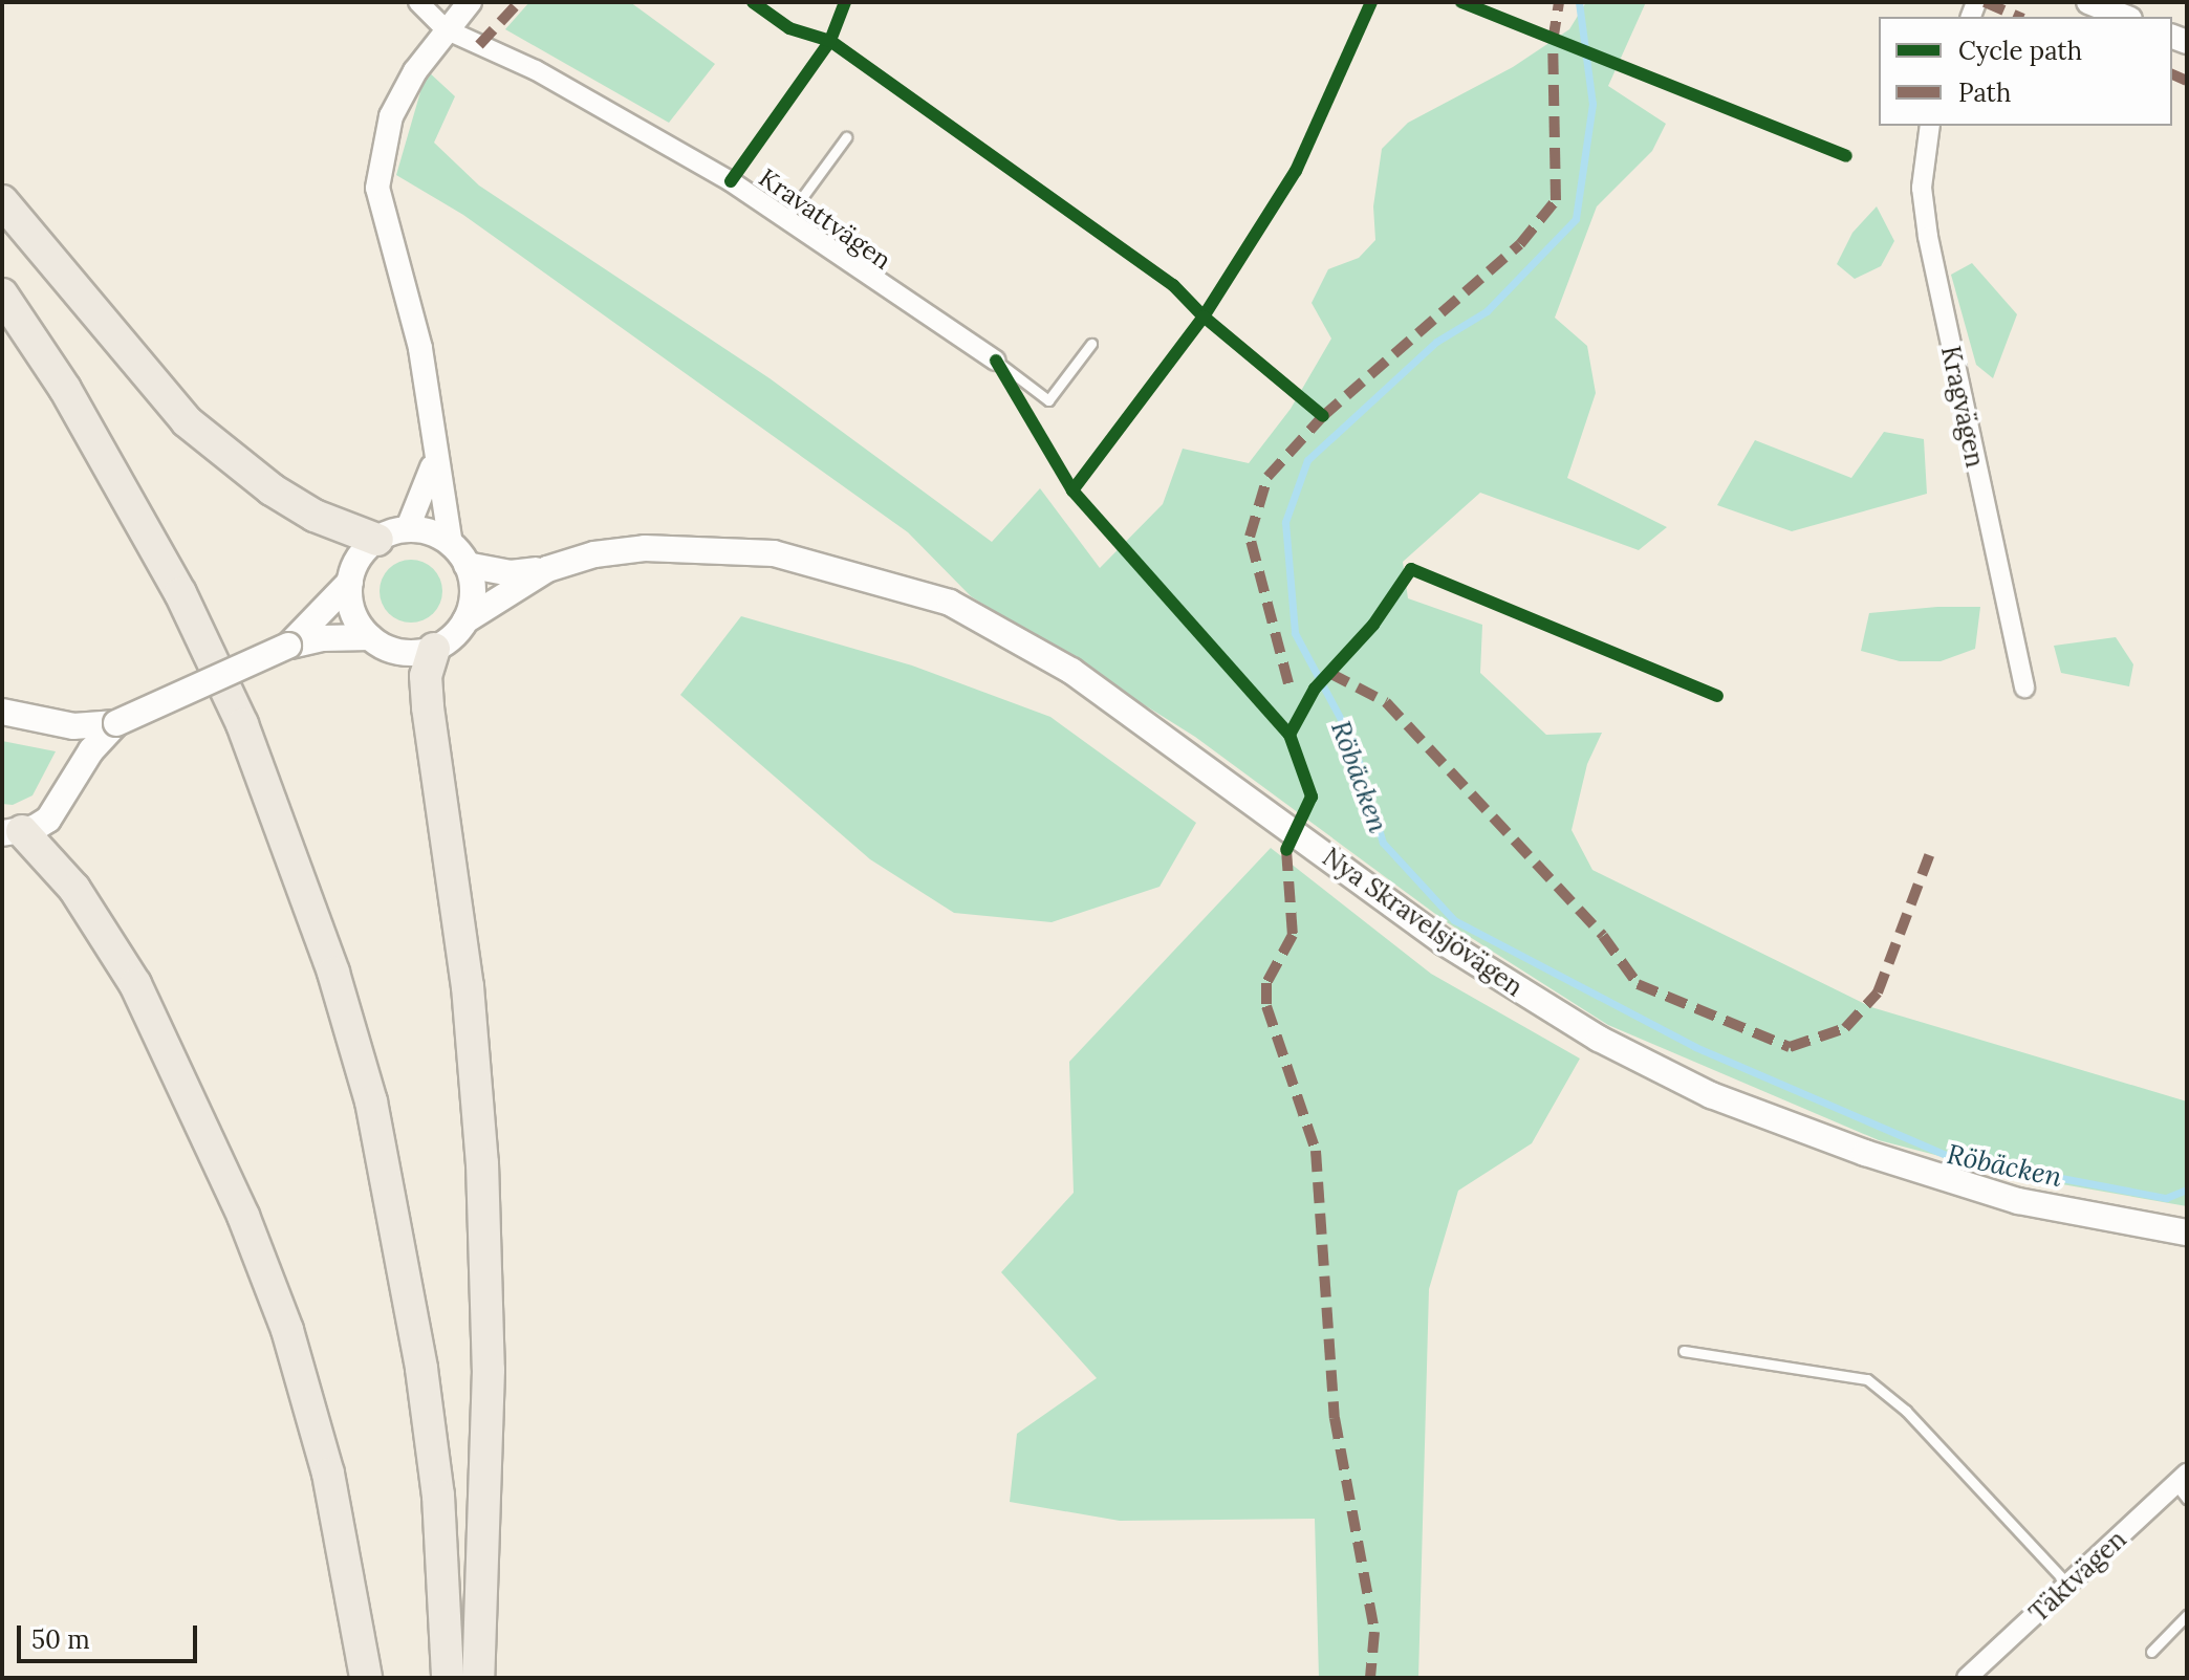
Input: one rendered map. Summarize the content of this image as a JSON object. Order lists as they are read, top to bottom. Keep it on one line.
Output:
{"streets":{"main road":["Nya Skravelsjövägen"],"street":["Kravattvägen","Kragvägen","Täktvägen"]},"water":["Röbäcken"],"legend":["Cycle path","Path"],"scale_bar":"50 m"}
